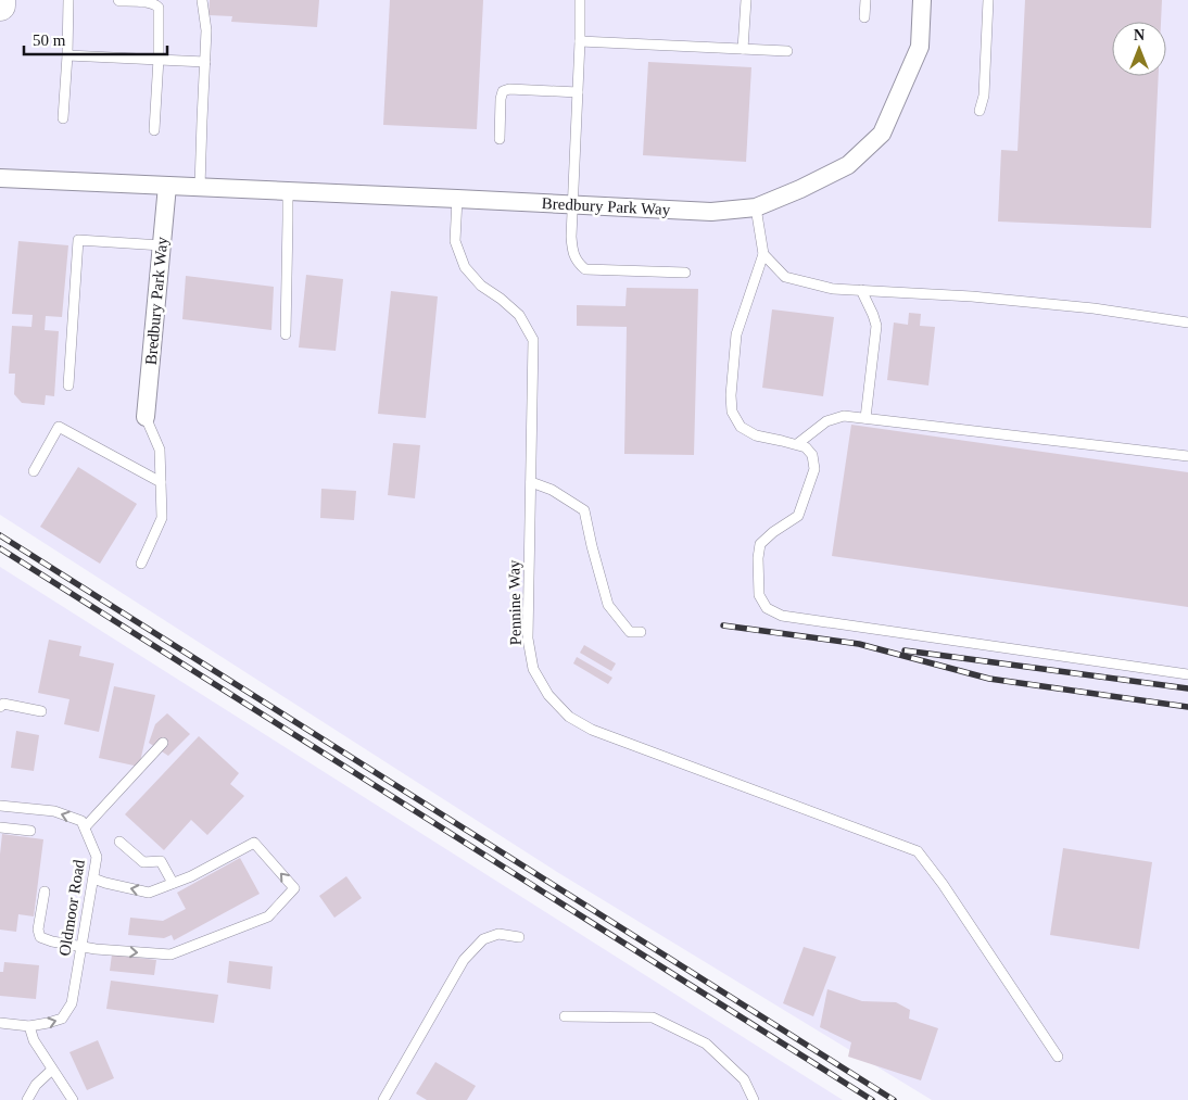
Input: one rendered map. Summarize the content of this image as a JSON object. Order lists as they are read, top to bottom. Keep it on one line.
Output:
{"streets":{"street":["Bredbury Park Way"],"lane":["Pennine Way","Oldmoor Road"]},"crossings":[["Bredbury Park Way","Pennine Way"]],"one_way":["Oldmoor Road"],"scale_bar":"50 m","north":"top"}
